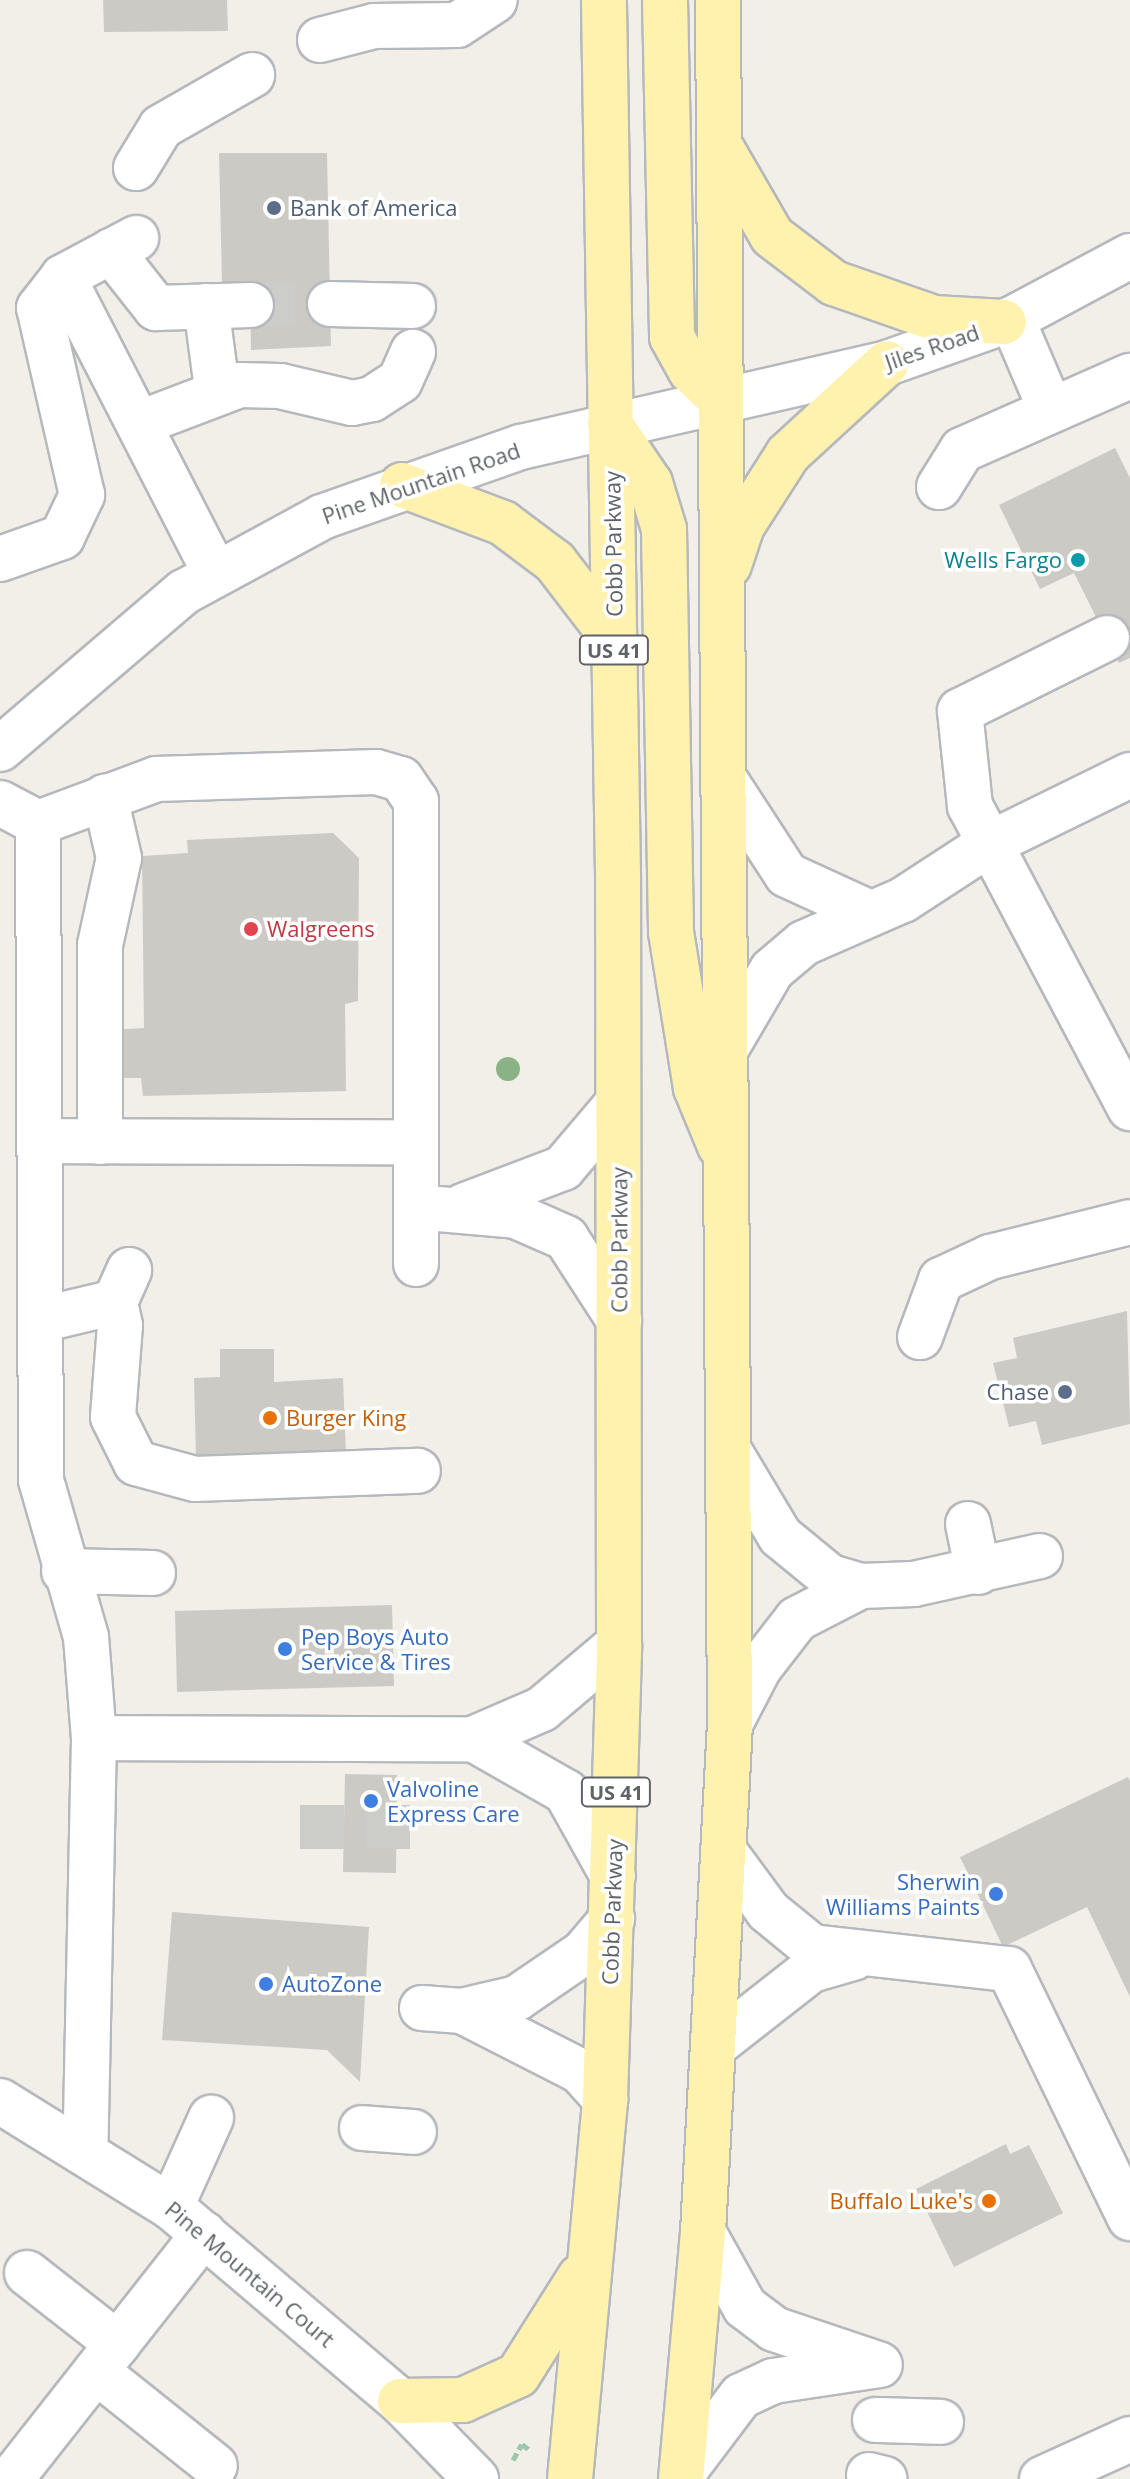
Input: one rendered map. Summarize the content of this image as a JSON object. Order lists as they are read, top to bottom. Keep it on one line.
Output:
{"streets":{"main road":["Cobb Parkway","US 41"],"street":["Jiles Road","Pine Mountain Road","Pine Mountain Court"]},"crossings":[["Jiles Road","Pine Mountain Road"],["Pine Mountain Road","Cobb Parkway"]],"places":["Bank of America","Wells Fargo","Walgreens","Chase","Burger King","Pep Boys Auto Service & Tires","Valvoline Express Care","Sherwin Williams Paints","AutoZone","Buffalo Luke's"]}
